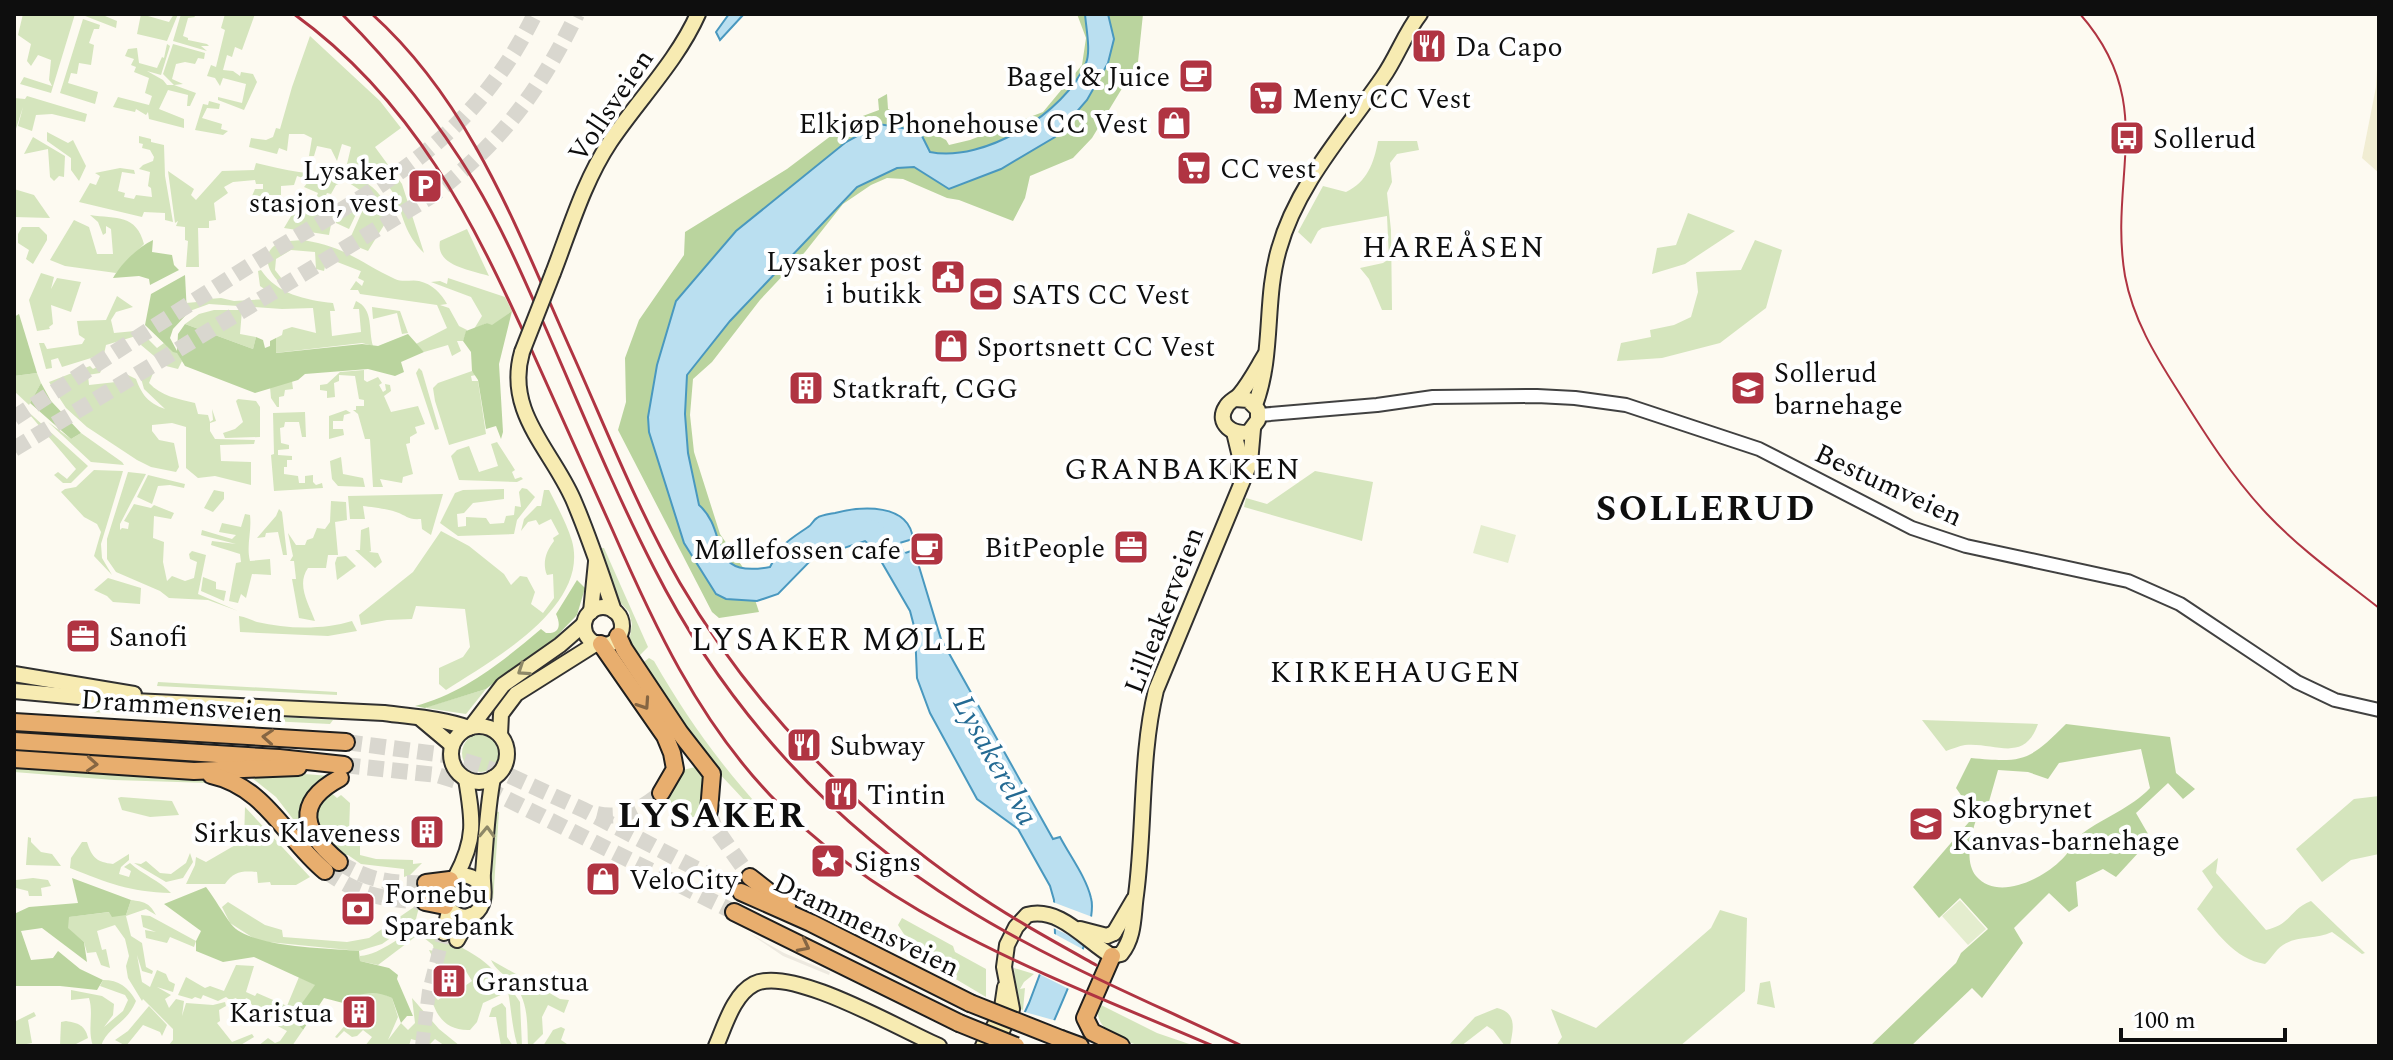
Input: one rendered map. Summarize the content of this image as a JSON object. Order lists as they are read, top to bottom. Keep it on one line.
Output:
{"streets":{"highway":["Drammensveien"],"main road":["Vollsveien","Lilleakerveien"],"street":["Bestumveien"]},"crossings":[["Bestumveien","Lilleakerveien"]],"districts":["HAREÅSEN","GRANBAKKEN","SOLLERUD","LYSAKER MØLLE","KIRKEHAUGEN","LYSAKER"],"water":["Lysakerelva"],"places":{"restaurant":["Da Capo","Subway","Tintin"],"cafe":["Bagel & Juice","Møllefossen cafe"],"supermarket":["Meny CC Vest","CC vest"],"shop":["Elkjøp Phonehouse CC Vest","Sportsnett CC Vest","VeloCity"],"bus stop":["Sollerud"],"parking":["Lysaker stasjon, vest"],"public building":["Lysaker post i butikk"],"sports":["SATS CC Vest"],"building":["Statkraft, CGG","Sirkus Klaveness","Granstua","Karistua"],"school or university":["Sollerud barnehage","Skogbrynet Kanvas-barnehage"],"office":["BitPeople","Sanofi"],"place":["Signs"],"bank":["Fornebu Sparebank"]},"scale_bar":"100 m"}
